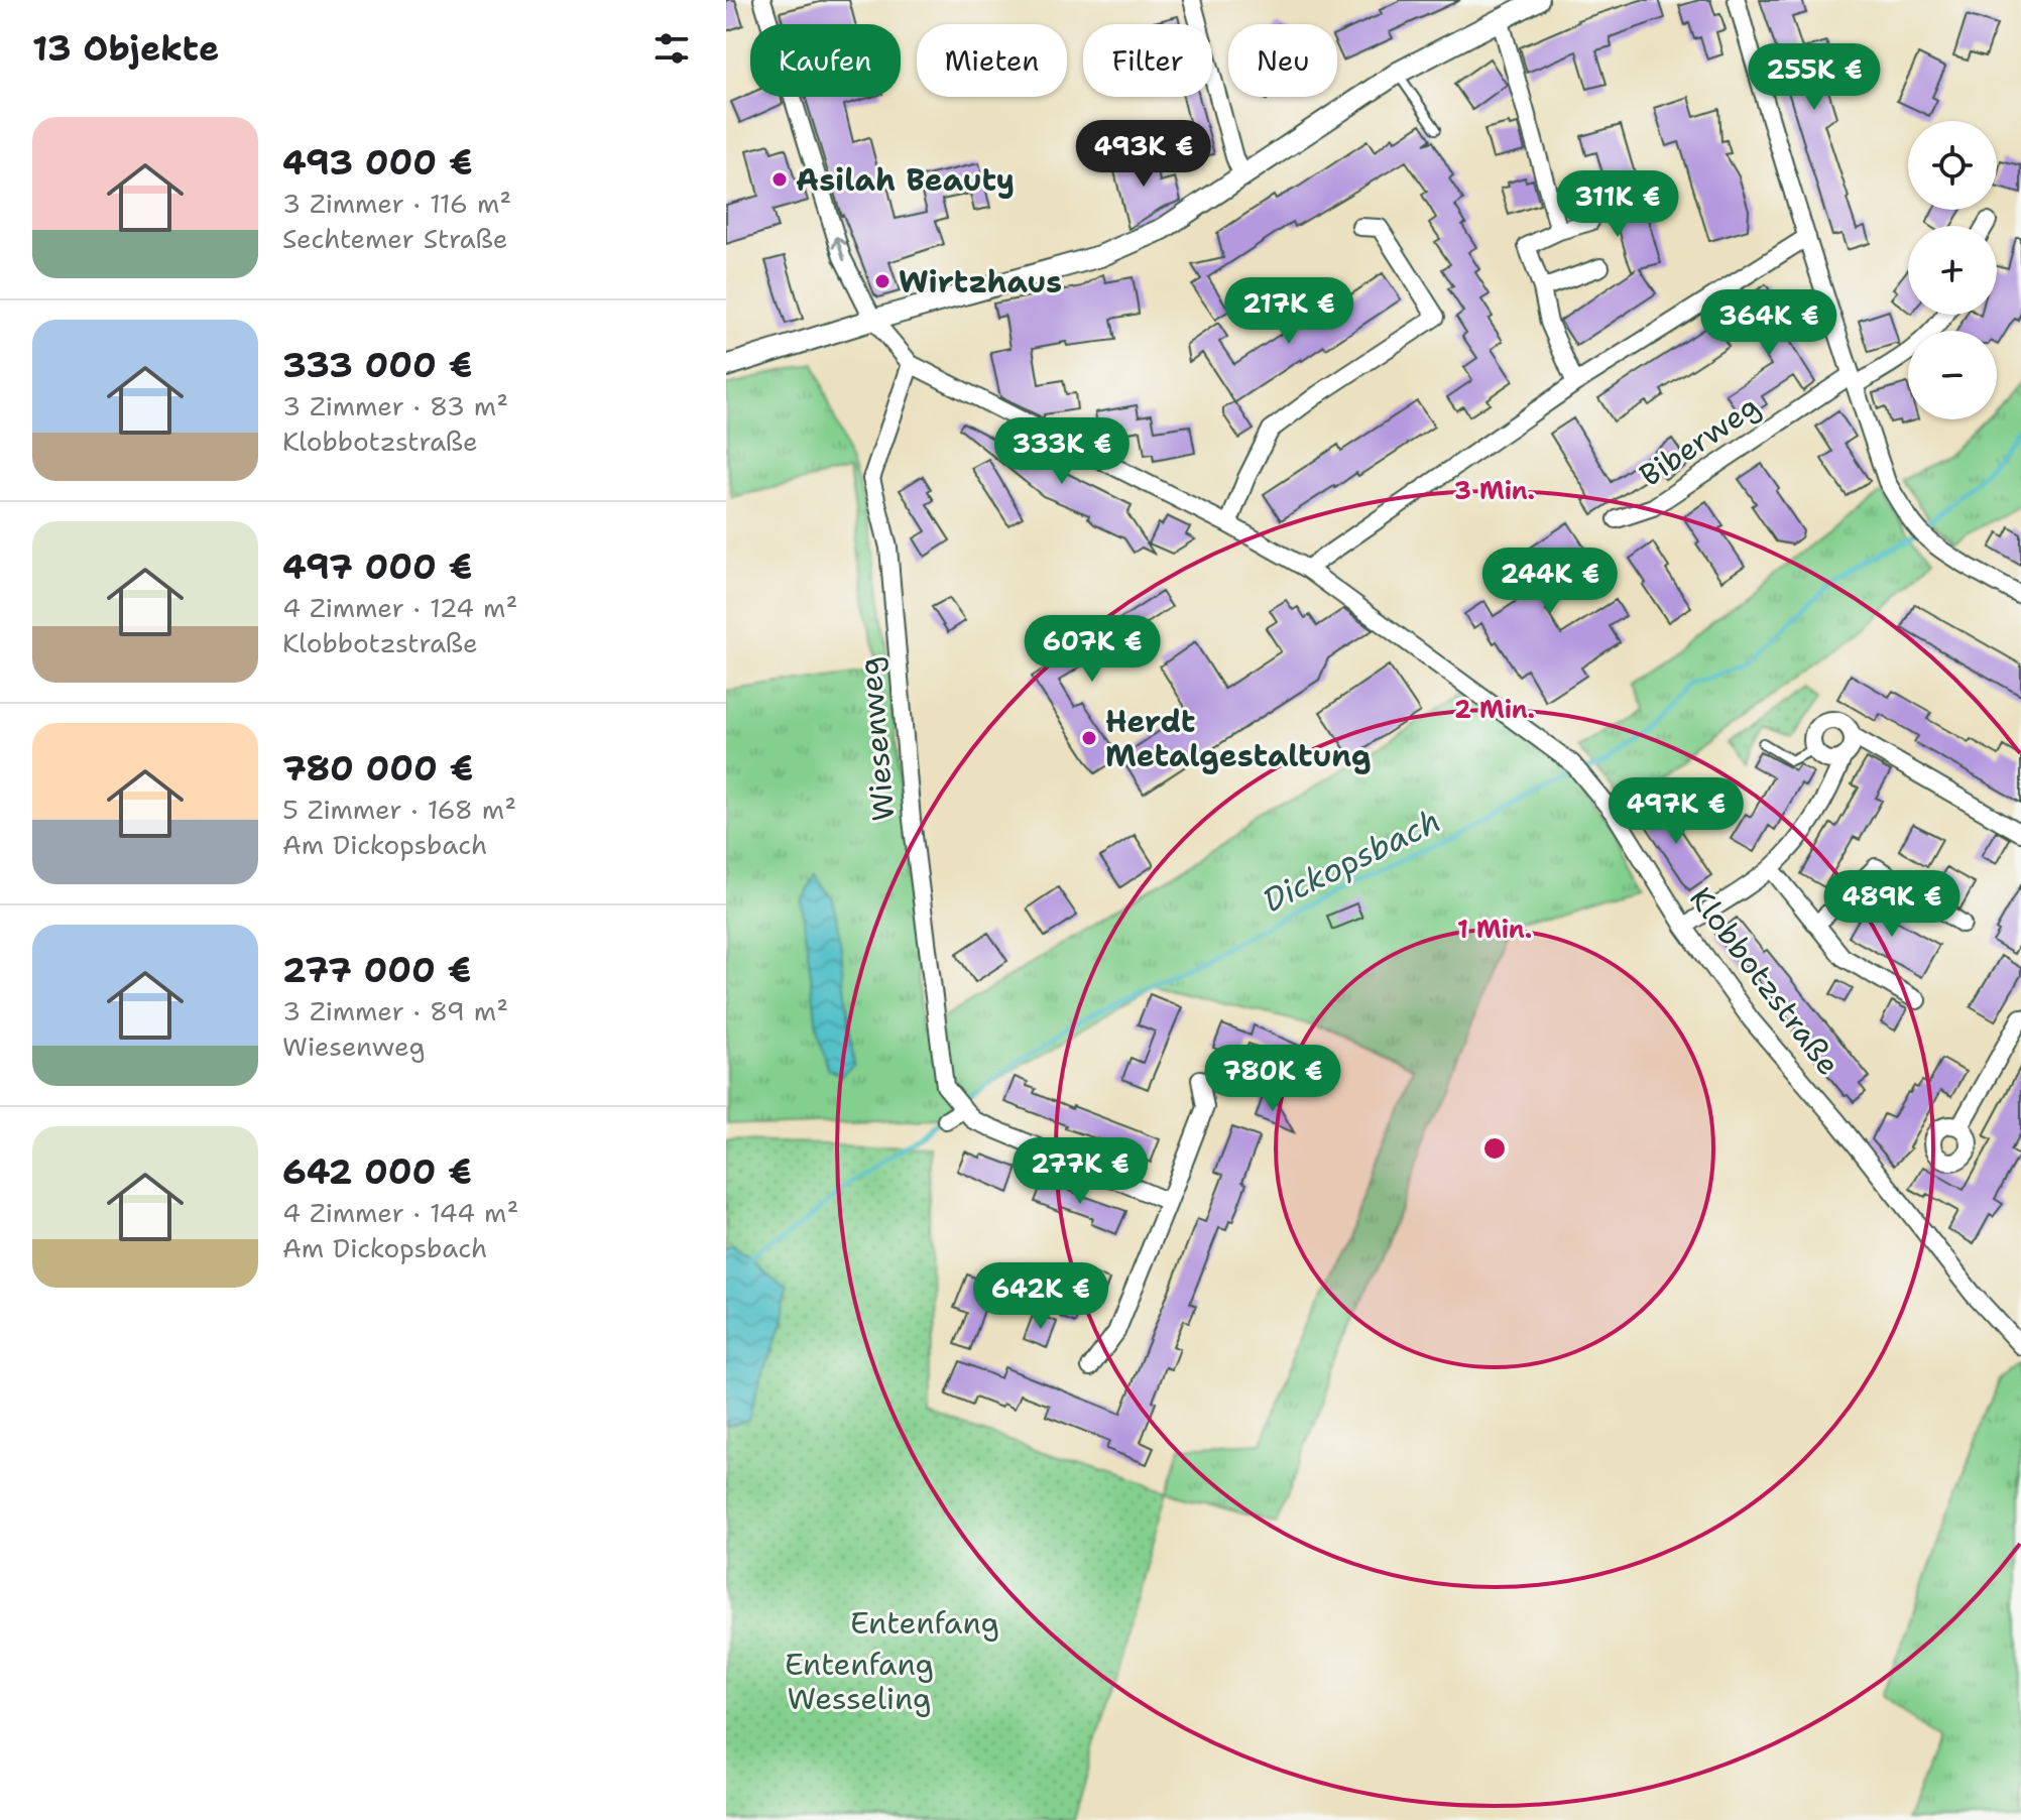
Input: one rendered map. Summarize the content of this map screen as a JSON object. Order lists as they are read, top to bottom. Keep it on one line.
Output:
{"streets":{"street":["Biberweg","Wiesenweg","Klobbotzstraße"]},"crossings":[["Wiesenweg","Klobbotzstraße"]],"water":["Dickopsbach"],"parks":["Entenfang","Entenfang Wesseling"],"places":["Asilah Beauty","Wirtzhaus","Herdt Metalgestaltung"],"page":{"heading":"13 Objekte","chip":["Kaufen","Mieten","Filter","Neu"],"price":["255K €","493K €","311K €","217K €","364K €","333K €","244K €","607K €","497K €","489K €","780K €","277K €","642K €"],"list":[{"name":"493 000 €","note":"3 Zimmer · 116 m² · Sechtemer Straße"},{"name":"333 000 €","note":"3 Zimmer · 83 m² · Klobbotzstraße"},{"name":"497 000 €","note":"4 Zimmer · 124 m² · Klobbotzstraße"},{"name":"780 000 €","note":"5 Zimmer · 168 m² · Am Dickopsbach"},{"name":"277 000 €","note":"3 Zimmer · 89 m² · Wiesenweg"},{"name":"642 000 €","note":"4 Zimmer · 144 m² · Am Dickopsbach"}],"map_buttons":["+","−"]},"rings":["3 Min.","2 Min.","1 Min."]}
